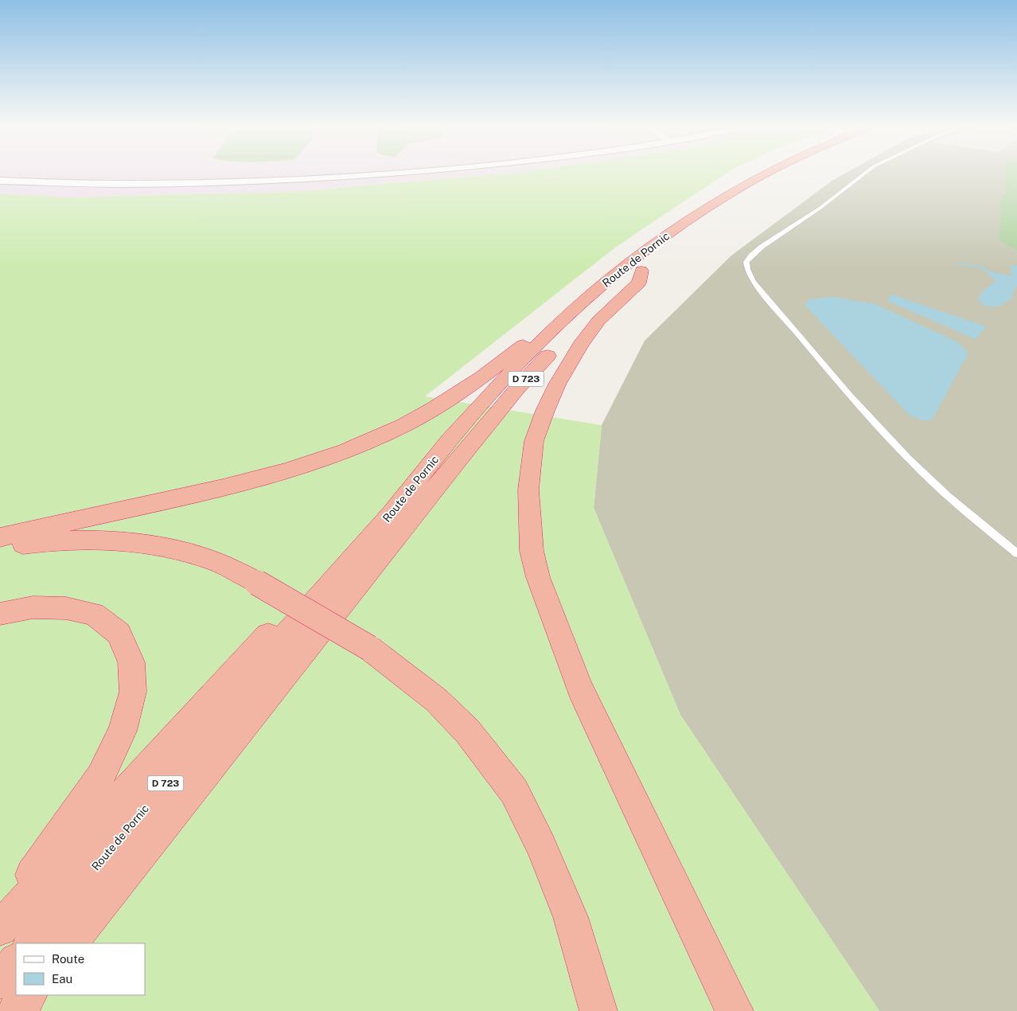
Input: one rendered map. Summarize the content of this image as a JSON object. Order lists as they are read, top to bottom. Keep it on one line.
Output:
{"streets":{"highway":["Route de Pornic","D 723"]},"crossings":[["Route de Pornic","D 723"]],"legend":["Route","Eau"]}
